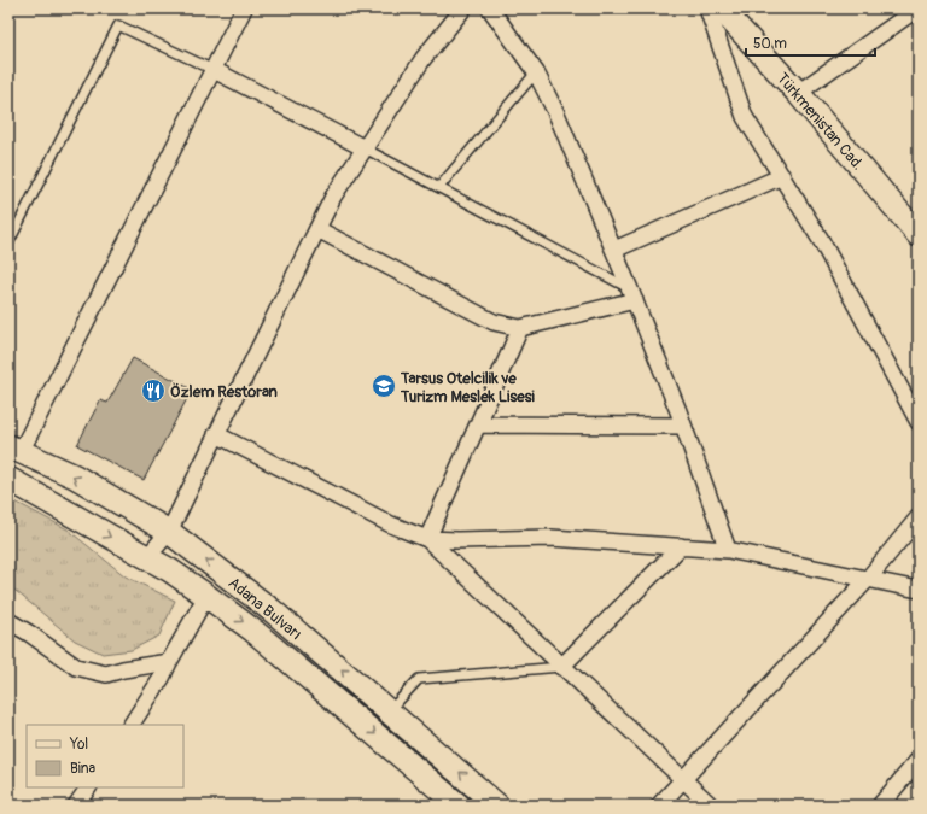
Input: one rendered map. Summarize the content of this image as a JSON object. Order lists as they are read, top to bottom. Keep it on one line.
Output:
{"streets":{"main road":["Türkmenistan Cad.","Adana Bulvarı"]},"places":{"school or university":["Tarsus Otelcilik ve Turizm Meslek Lisesi"],"restaurant":["Özlem Restoran"]},"legend":["Yol","Bina"],"scale_bar":"50 m"}
